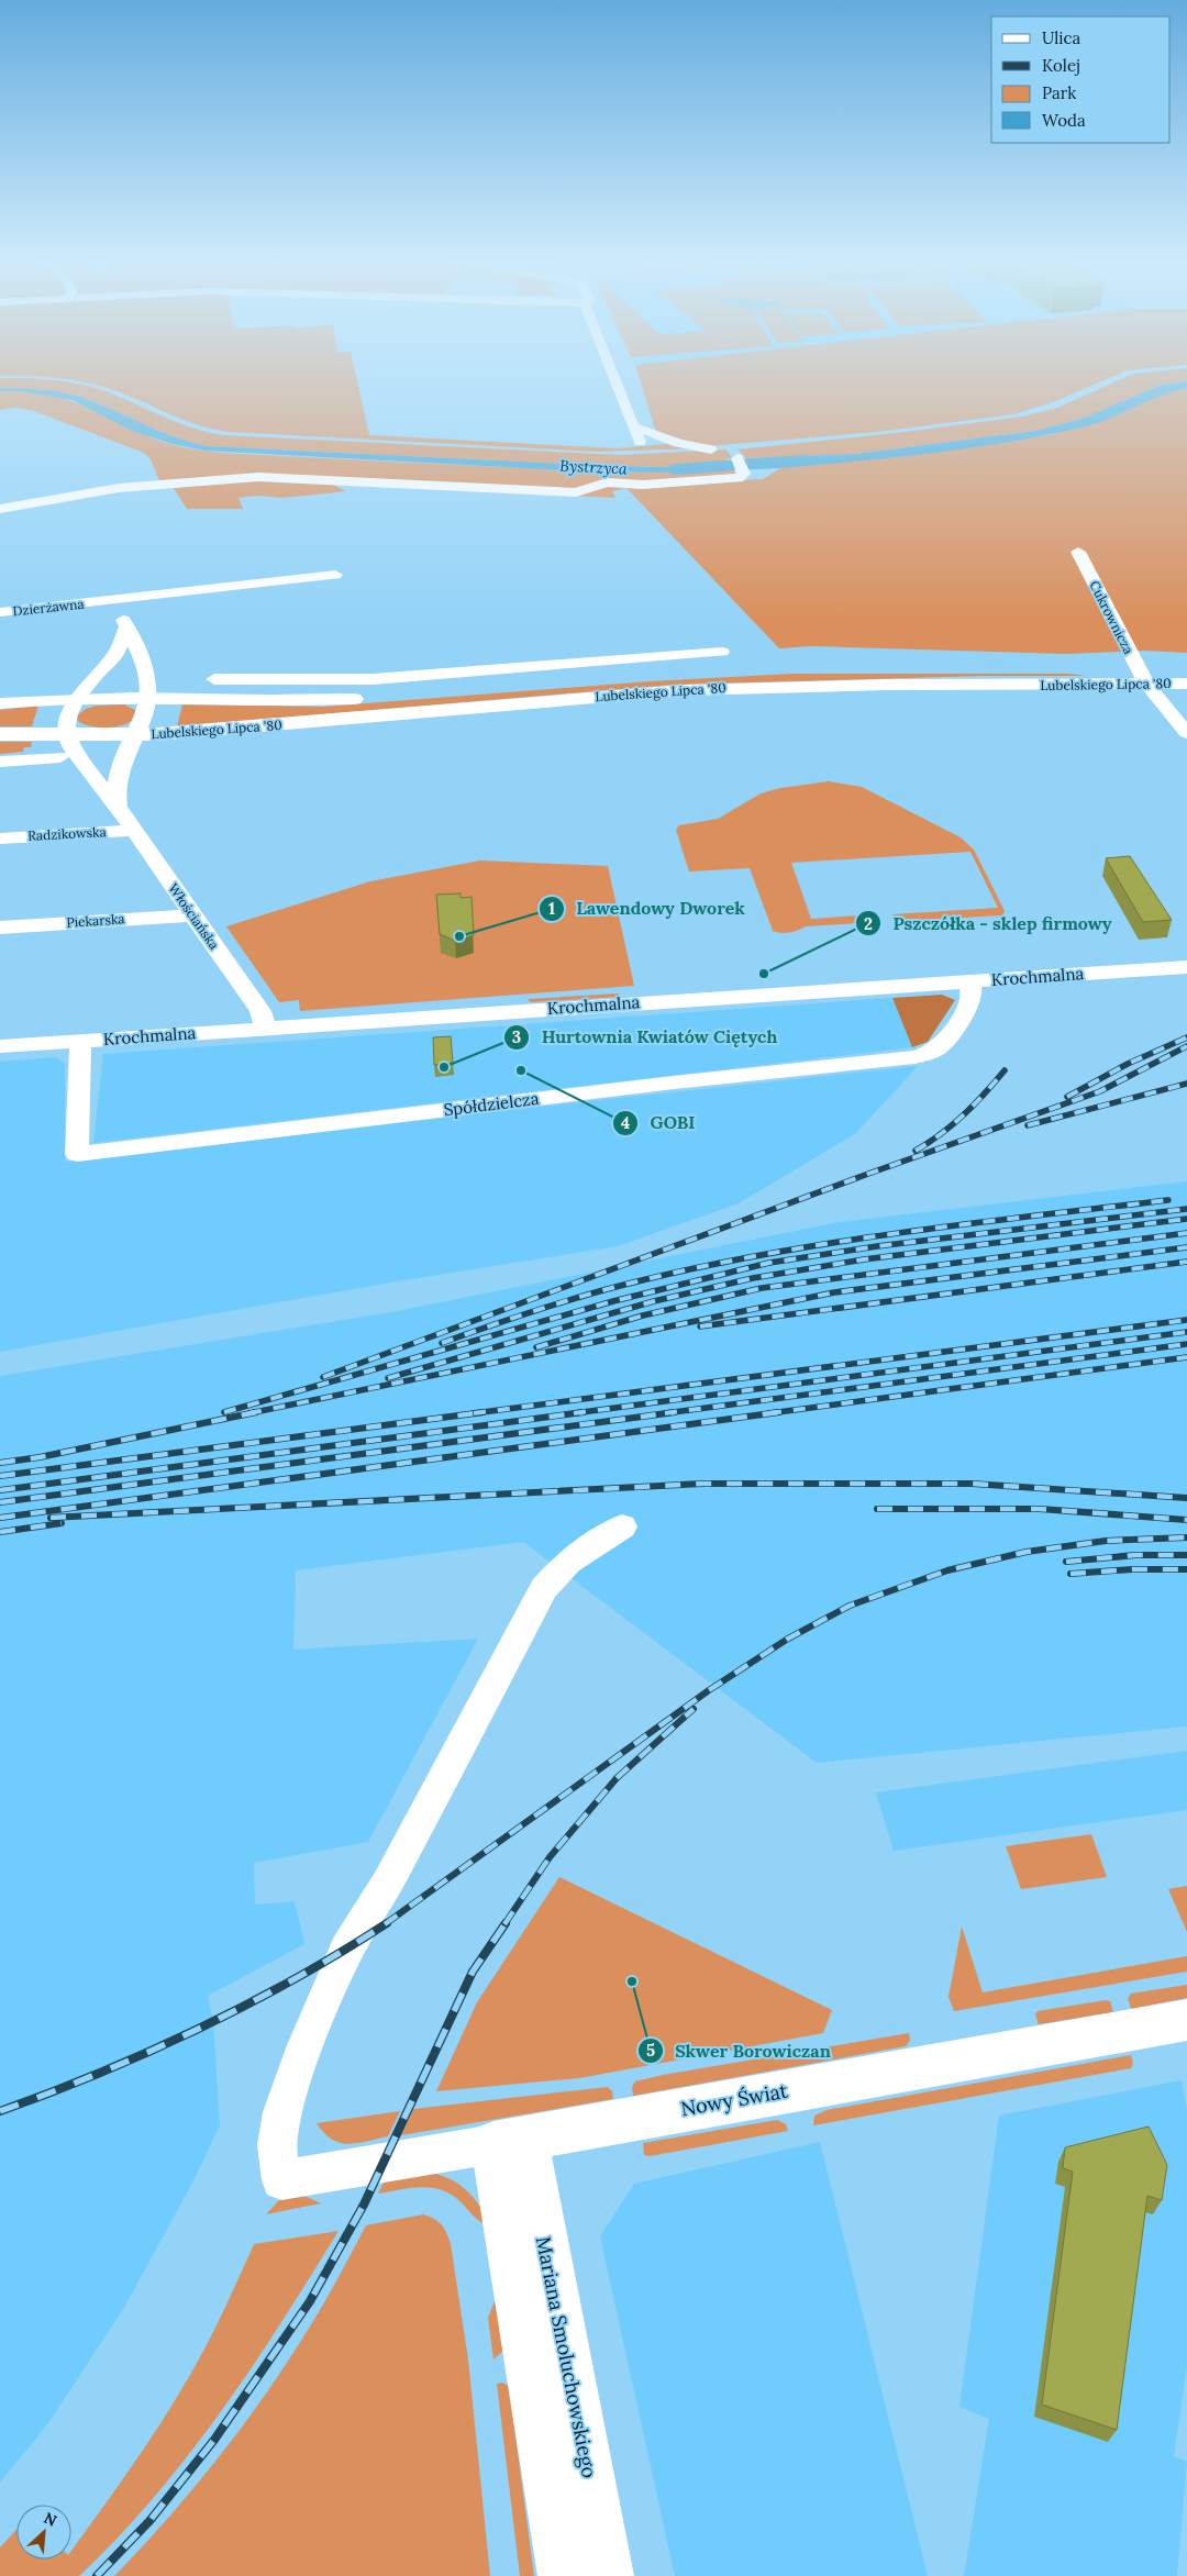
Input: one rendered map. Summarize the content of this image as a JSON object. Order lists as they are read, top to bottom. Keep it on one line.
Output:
{"streets":{"main road":["Lubelskiego Lipca '80","Nowy Świat","Mariana Smoluchowskiego"],"street":["Dzierżawna","Cukrownicza","Radzikowska","Włościańska","Piekarska","Krochmalna","Spółdzielcza"]},"crossings":[["Cukrownicza","Lubelskiego Lipca '80"],["Lubelskiego Lipca '80","Włościańska"],["Radzikowska","Włościańska"],["Włościańska","Piekarska"],["Włościańska","Krochmalna"],["Krochmalna","Spółdzielcza"],["Nowy Świat","Mariana Smoluchowskiego"]],"water":["Bystrzyca"],"places":["Lawendowy Dworek","Pszczółka - sklep firmowy","Hurtownia Kwiatów Ciętych","GOBI","Skwer Borowiczan"],"legend":["Ulica","Kolej","Park","Woda"],"north":"top right"}
